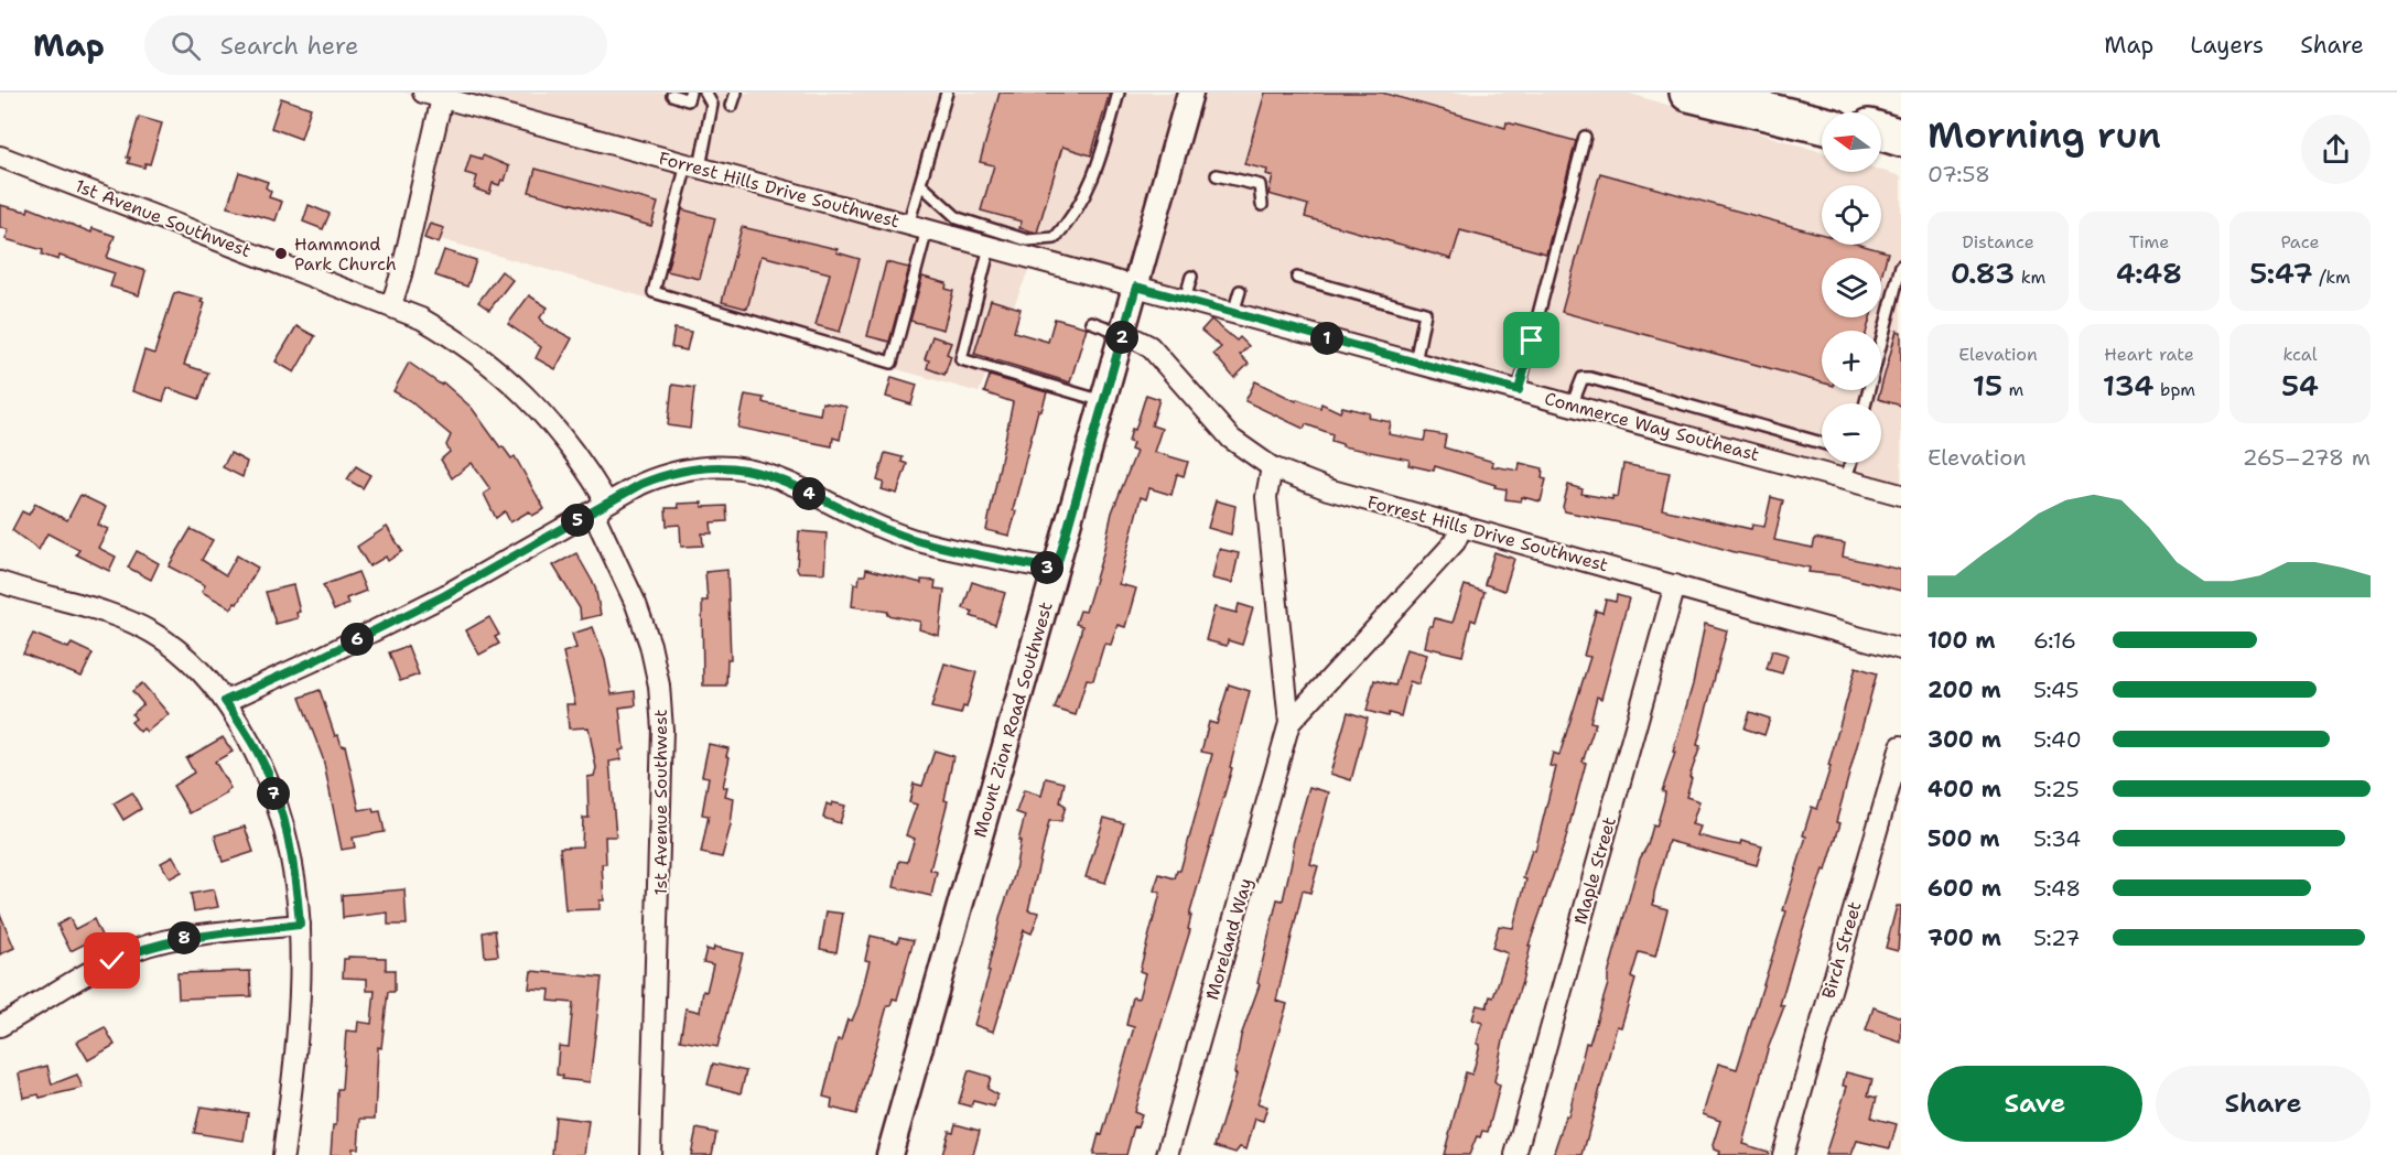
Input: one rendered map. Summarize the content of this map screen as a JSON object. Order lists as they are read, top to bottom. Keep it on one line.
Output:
{"streets":{"street":["Forrest Hills Drive Southwest","1st Avenue Southwest","Commerce Way Southeast","Mount Zion Road Southwest","Maple Street","Moreland Way","Birch Street"]},"crossings":[["Forrest Hills Drive Southwest","Commerce Way Southeast"],["Forrest Hills Drive Southwest","Mount Zion Road Southwest"],["Forrest Hills Drive Southwest","Maple Street"],["Forrest Hills Drive Southwest","Moreland Way"],["Commerce Way Southeast","Mount Zion Road Southwest"]],"places":["Hammond Park Church"],"north":"left","page":{"header":"Map","search":"Search here","nav":["Map","Layers","Share"],"heading":["Morning run","07:58"],"map_buttons":["+","−"],"stats":[["Distance","0.83 km"],["Time","4:48"],["Pace","5:47 /km"],["Elevation","15 m"],["Heart rate","134 bpm"],["kcal","54"]],"pins":["2","1","4","5","3","6","7","8"],"chart":["Elevation","265–278 m"],"list":[{"name":"100 m","note":"6:16"},{"name":"200 m","note":"5:45"},{"name":"300 m","note":"5:40"},{"name":"400 m","note":"5:25"},{"name":"500 m","note":"5:34"},{"name":"600 m","note":"5:48"},{"name":"700 m","note":"5:27"}],"buttons":["Save","Share"]}}
